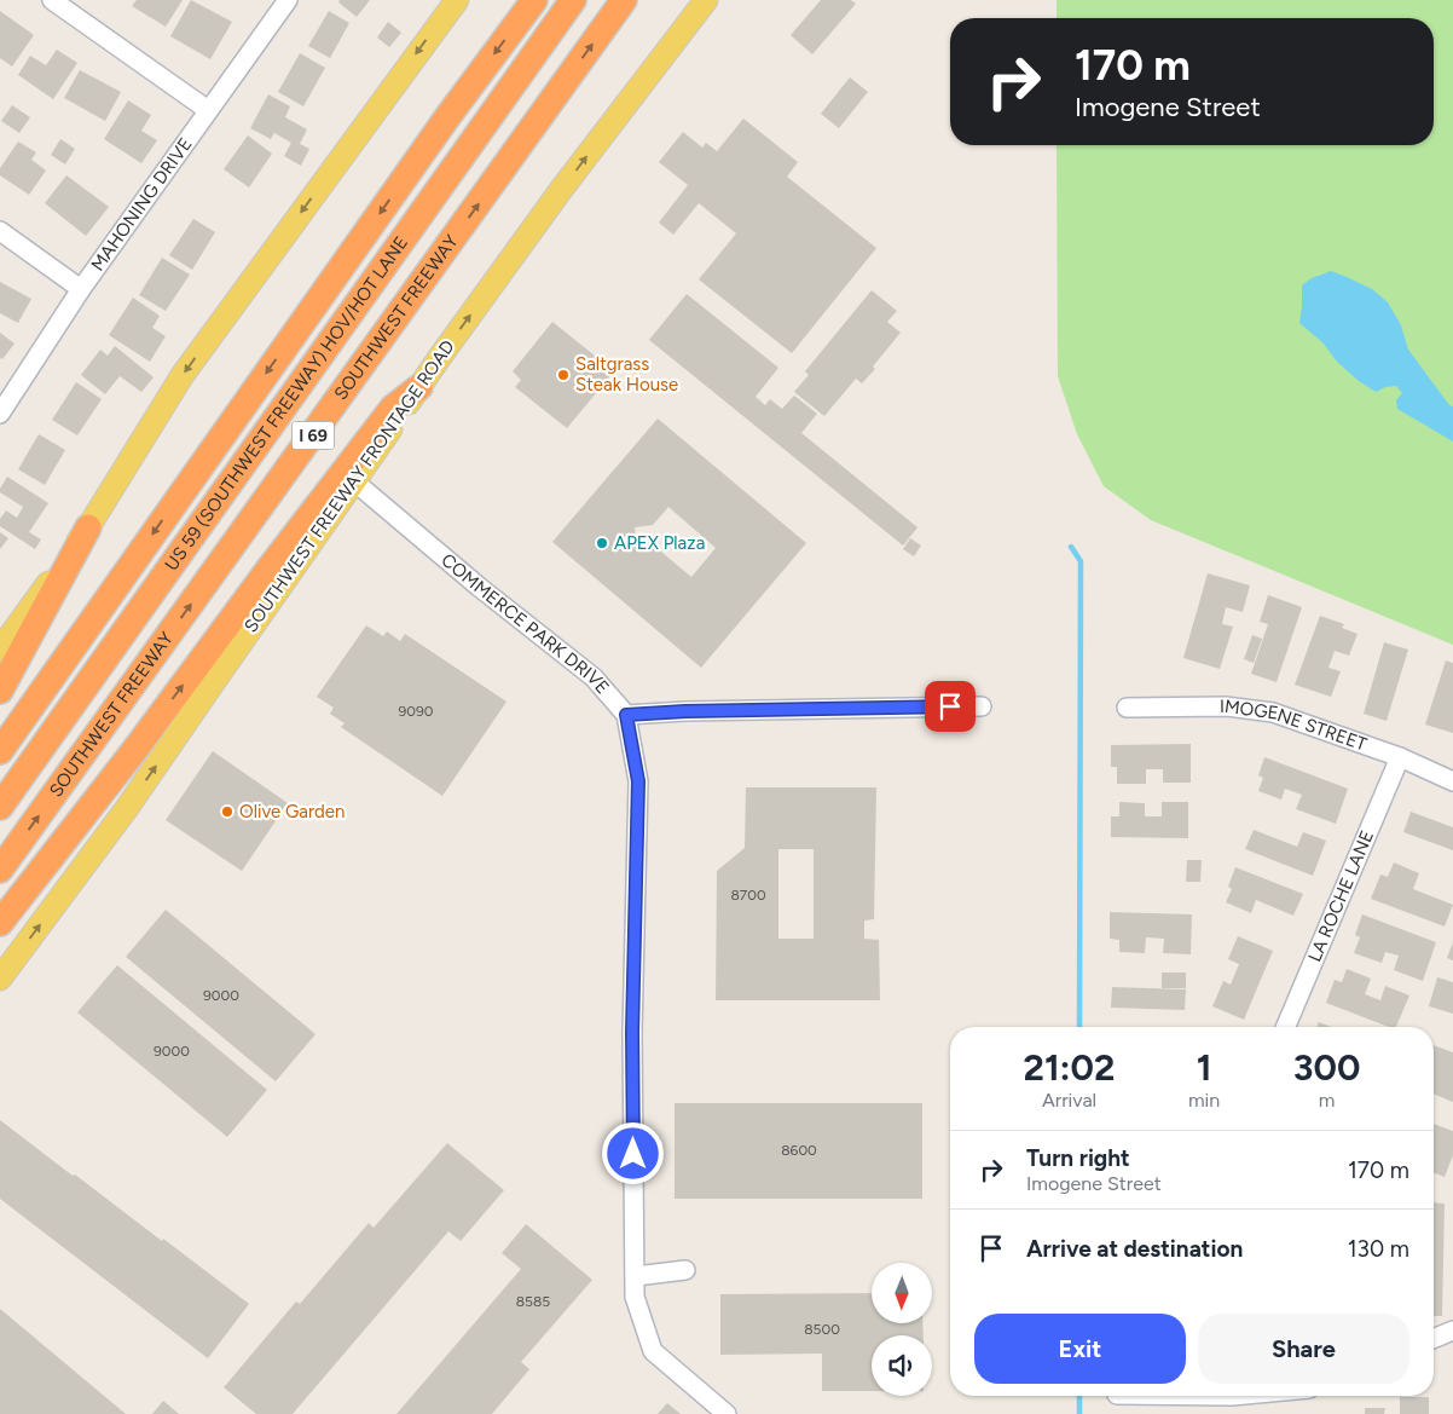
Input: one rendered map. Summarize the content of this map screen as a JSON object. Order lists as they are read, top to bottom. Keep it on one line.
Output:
{"streets":{"highway":["SOUTHWEST FREEWAY","US 59 (SOUTHWEST FREEWAY) HOV/HOT LANE","I 69"],"main road":["SOUTHWEST FREEWAY FRONTAGE ROAD"],"street":["MAHONING DRIVE","COMMERCE PARK DRIVE","IMOGENE STREET","LA ROCHE LANE"]},"crossings":[["SOUTHWEST FREEWAY FRONTAGE ROAD","COMMERCE PARK DRIVE"],["IMOGENE STREET","LA ROCHE LANE"]],"places":["Saltgrass Steak House","APEX Plaza","Olive Garden"],"house_numbers":["9090","8700","9000","9000","8600","8585","8500"],"north":"bottom","page":{"turn":["170 m","Imogene Street"],"eta":["21:02","Arrival","1","min","300","m"],"list":[{"name":"Turn right","note":"Imogene Street","value":"170 m"},{"name":"Arrive at destination","value":"130 m"}],"buttons":["Exit","Share"]}}
